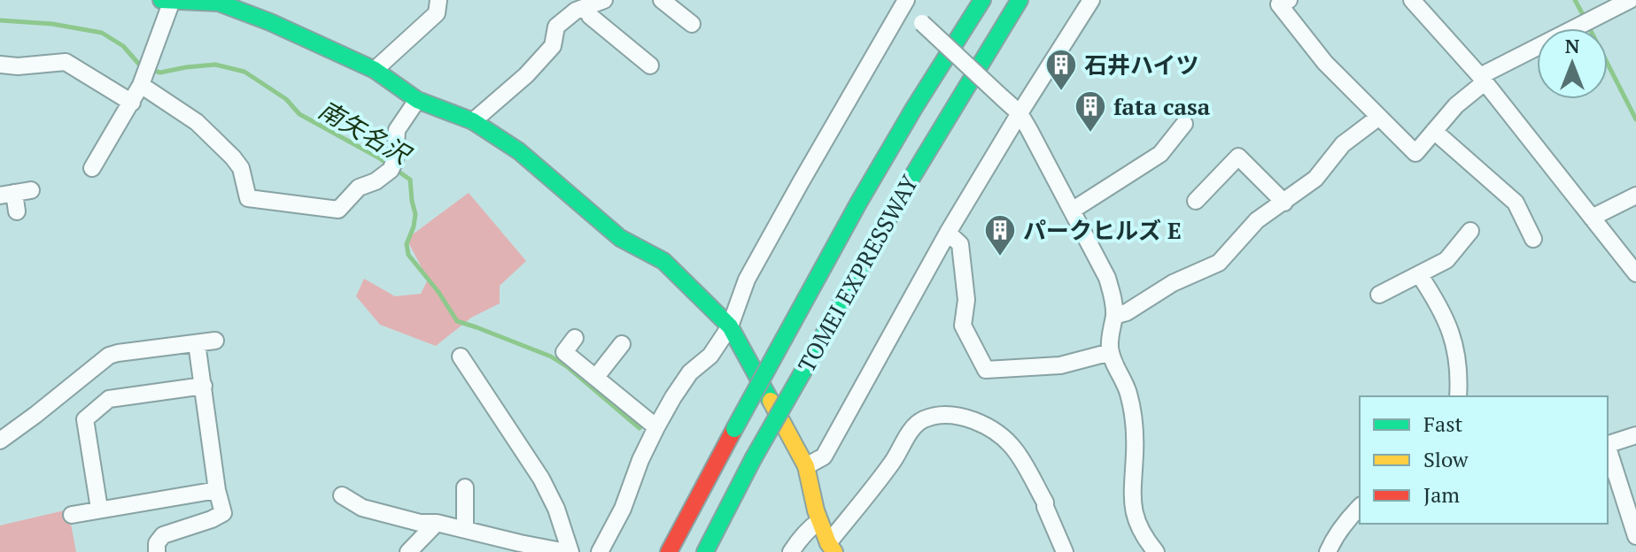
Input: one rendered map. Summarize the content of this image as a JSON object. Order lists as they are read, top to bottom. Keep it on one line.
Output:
{"streets":{"main road":["TOMEI EXPRESSWAY"]},"water":["南矢名沢"],"places":{"building":["石井ハイツ","fata casa","パークヒルズ E"]},"legend":["Fast","Slow","Jam"],"north":"top"}
